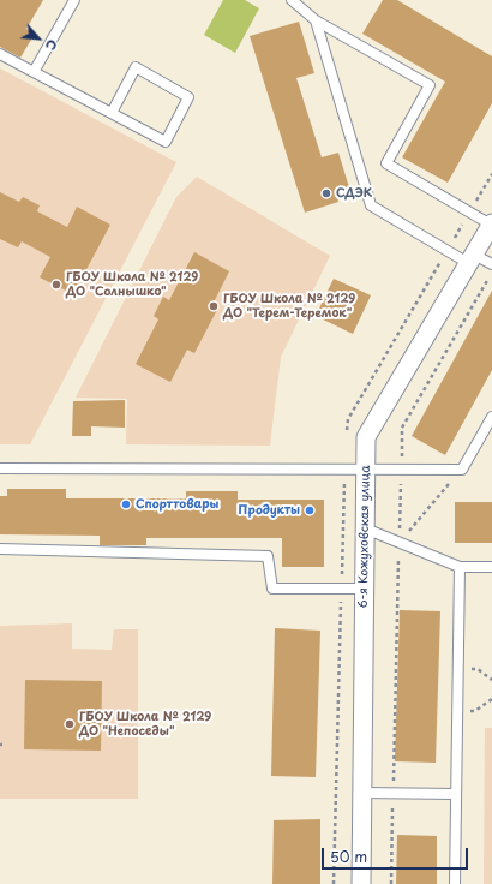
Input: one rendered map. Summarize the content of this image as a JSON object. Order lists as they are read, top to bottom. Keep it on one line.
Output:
{"streets":{"street":["6-я Кожуховская улица"]},"places":["СДЭК","ГБОУ Школа № 2129 ДО \"Солнышко\"","ГБОУ Школа № 2129 ДО \"Терем-Теремок\"","Спорттовары","Продукты","ГБОУ Школа № 2129 ДО \"Непоседы\""],"scale_bar":"50 m","north":"bottom right"}
